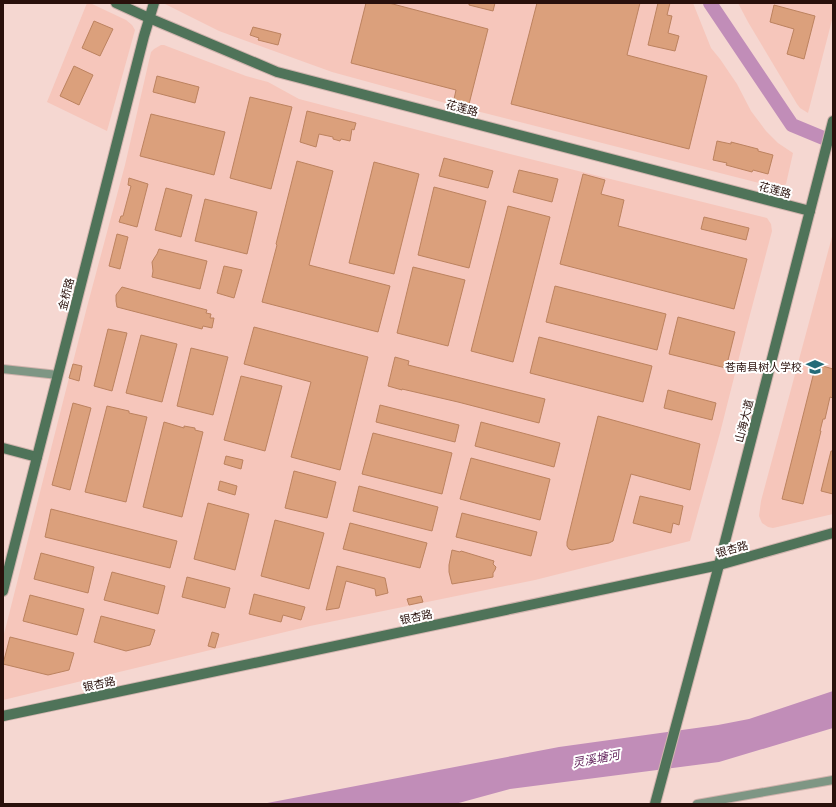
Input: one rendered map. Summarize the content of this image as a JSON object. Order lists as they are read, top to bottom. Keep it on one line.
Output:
{"streets":{"street":["花莲路","金桥路","山海大道","银杏路"]},"crossings":[["花莲路","金桥路"],["花莲路","山海大道"],["山海大道","银杏路"]],"water":["灵溪塘河"],"places":{"school or university":["苍南县树人学校"]}}
